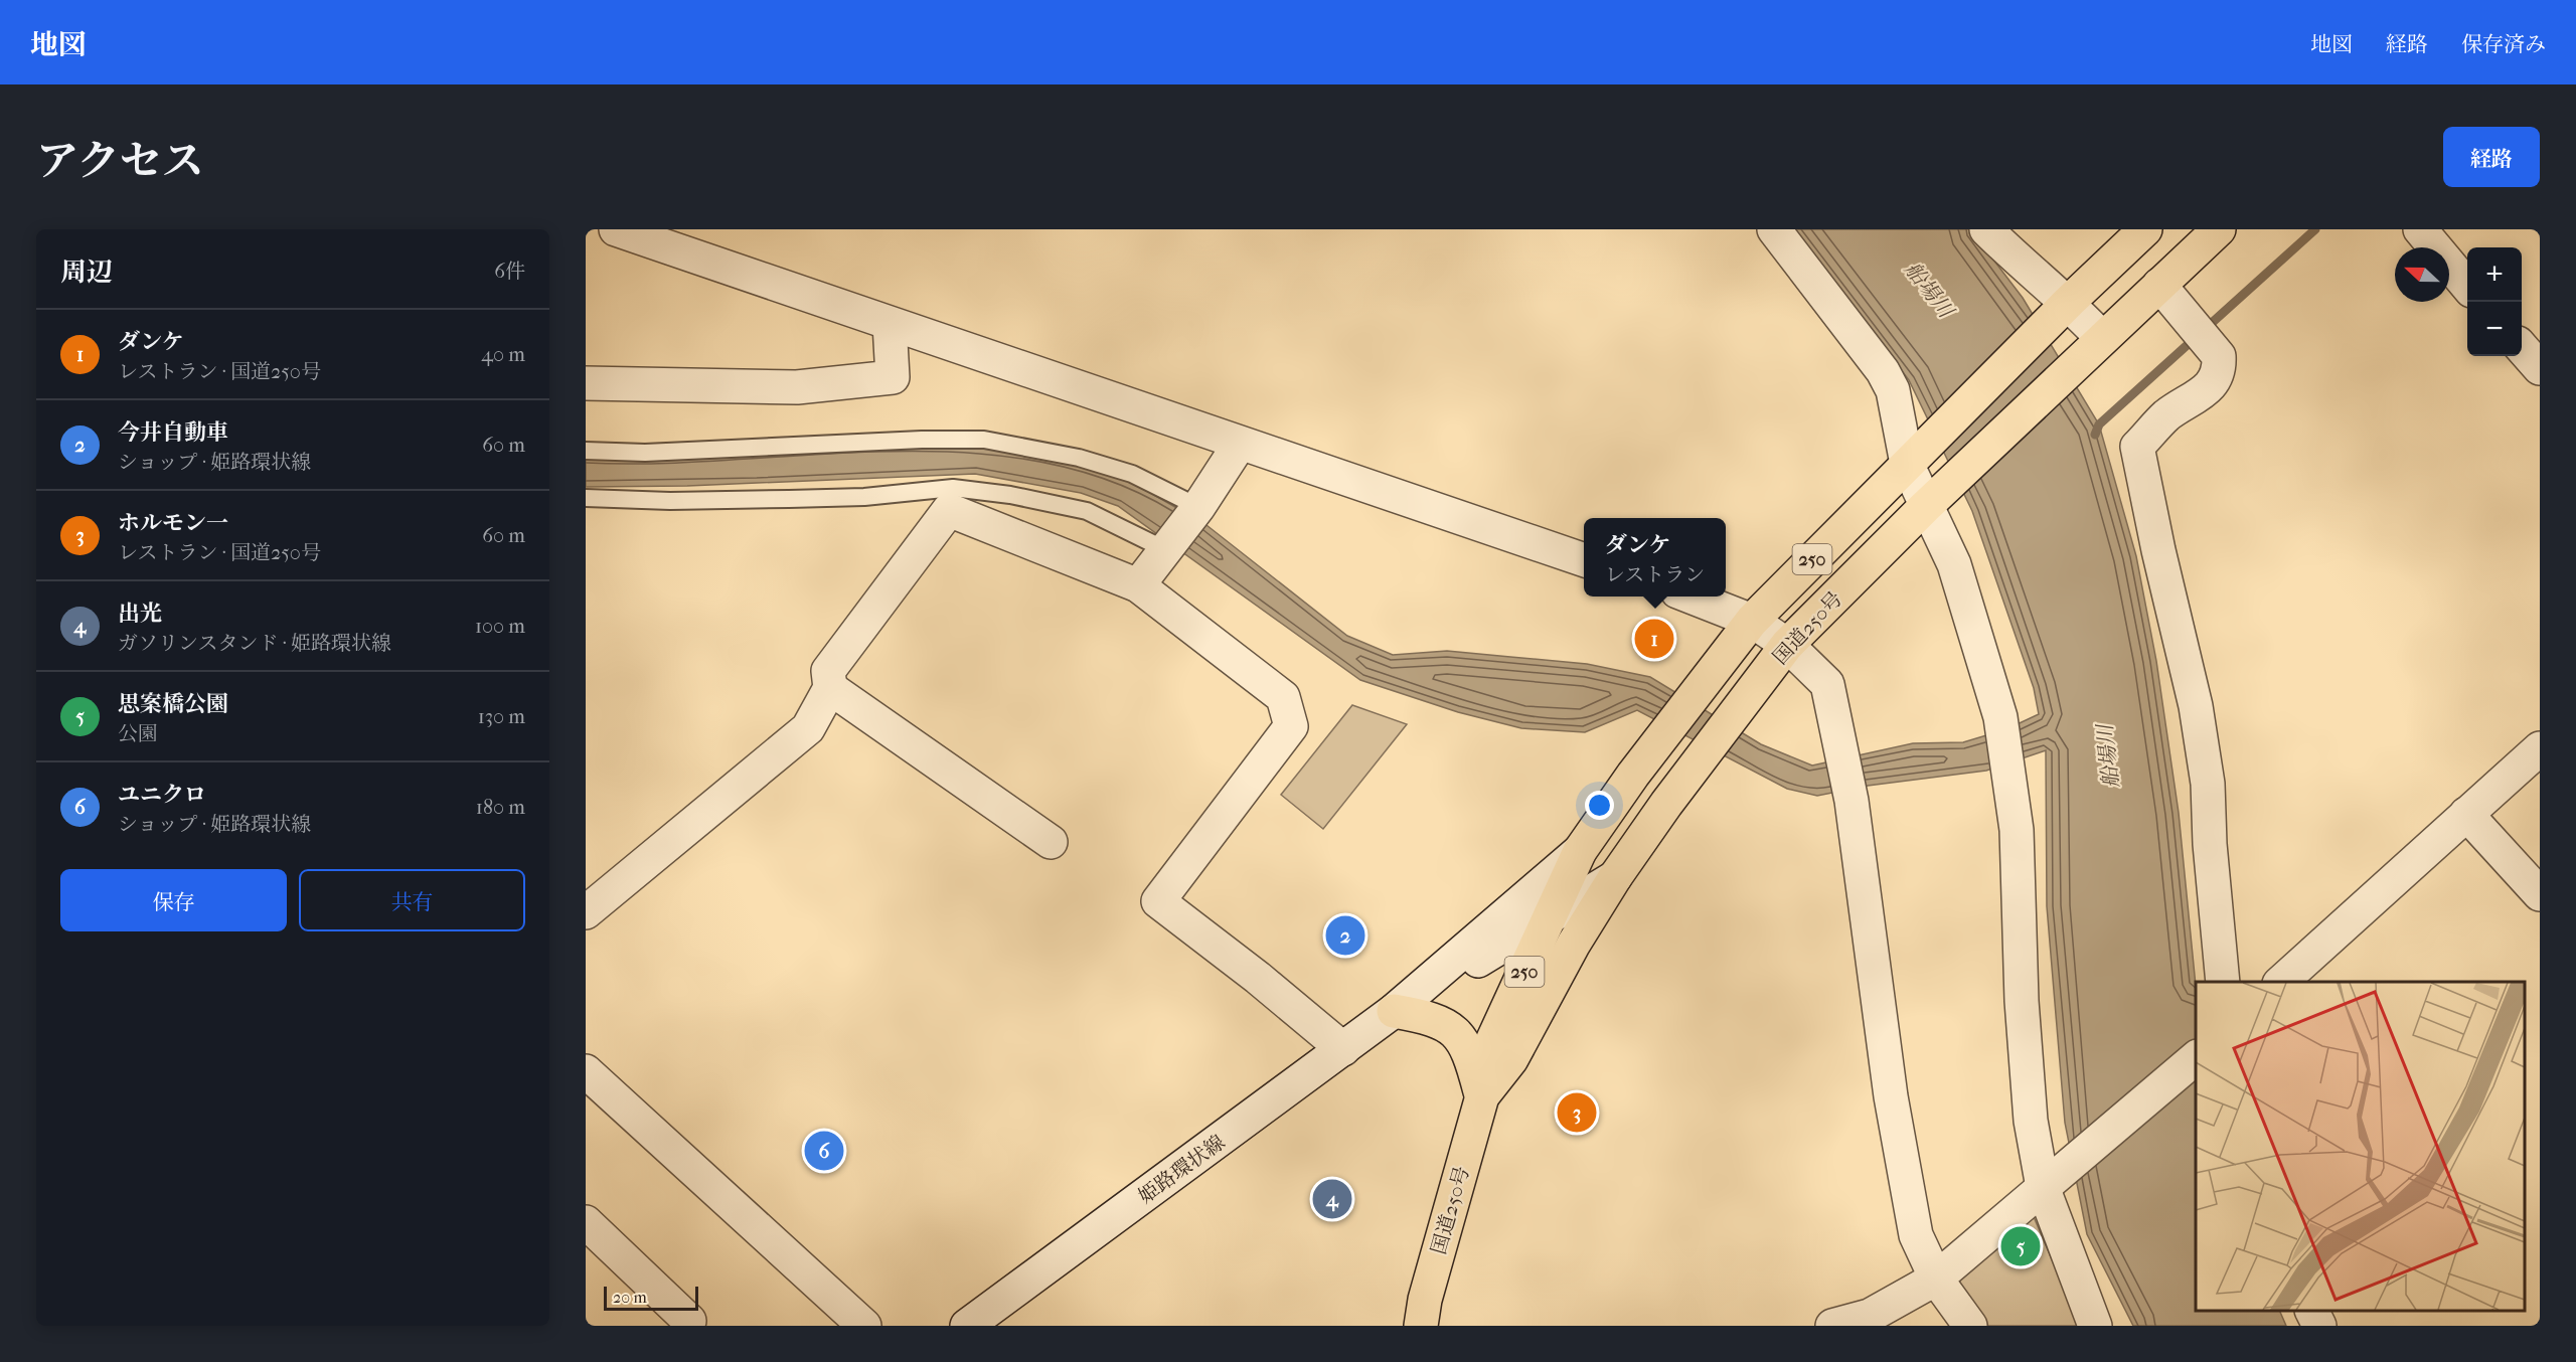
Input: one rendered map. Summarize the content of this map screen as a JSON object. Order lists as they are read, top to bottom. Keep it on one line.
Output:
{"streets":{"highway":["250","国道250号"],"street":["姫路環状線"]},"crossings":[["国道250号","姫路環状線"]],"water":["船場川"],"scale_bar":"20 m","north":"left","page":{"header":"地図","nav":["地図","経路","保存済み"],"title":"アクセス","buttons":["経路",["保存","共有"]],"heading":["周辺","6件"],"map_buttons":["+","−"],"list":[{"mark":"1","name":"ダンケ","note":"レストラン · 国道250号","value":"40 m"},{"mark":"2","name":"今井自動車","note":"ショップ · 姫路環状線","value":"60 m"},{"mark":"3","name":"ホルモン一","note":"レストラン · 国道250号","value":"60 m"},{"mark":"4","name":"出光","note":"ガソリンスタンド · 姫路環状線","value":"100 m"},{"mark":"5","name":"思案橋公園","note":"公園","value":"130 m"},{"mark":"6","name":"ユニクロ","note":"ショップ · 姫路環状線","value":"180 m"}],"popup":["ダンケ","レストラン"],"pins":["1","2","3","6","4","5"],"scale":"20 m"}}
